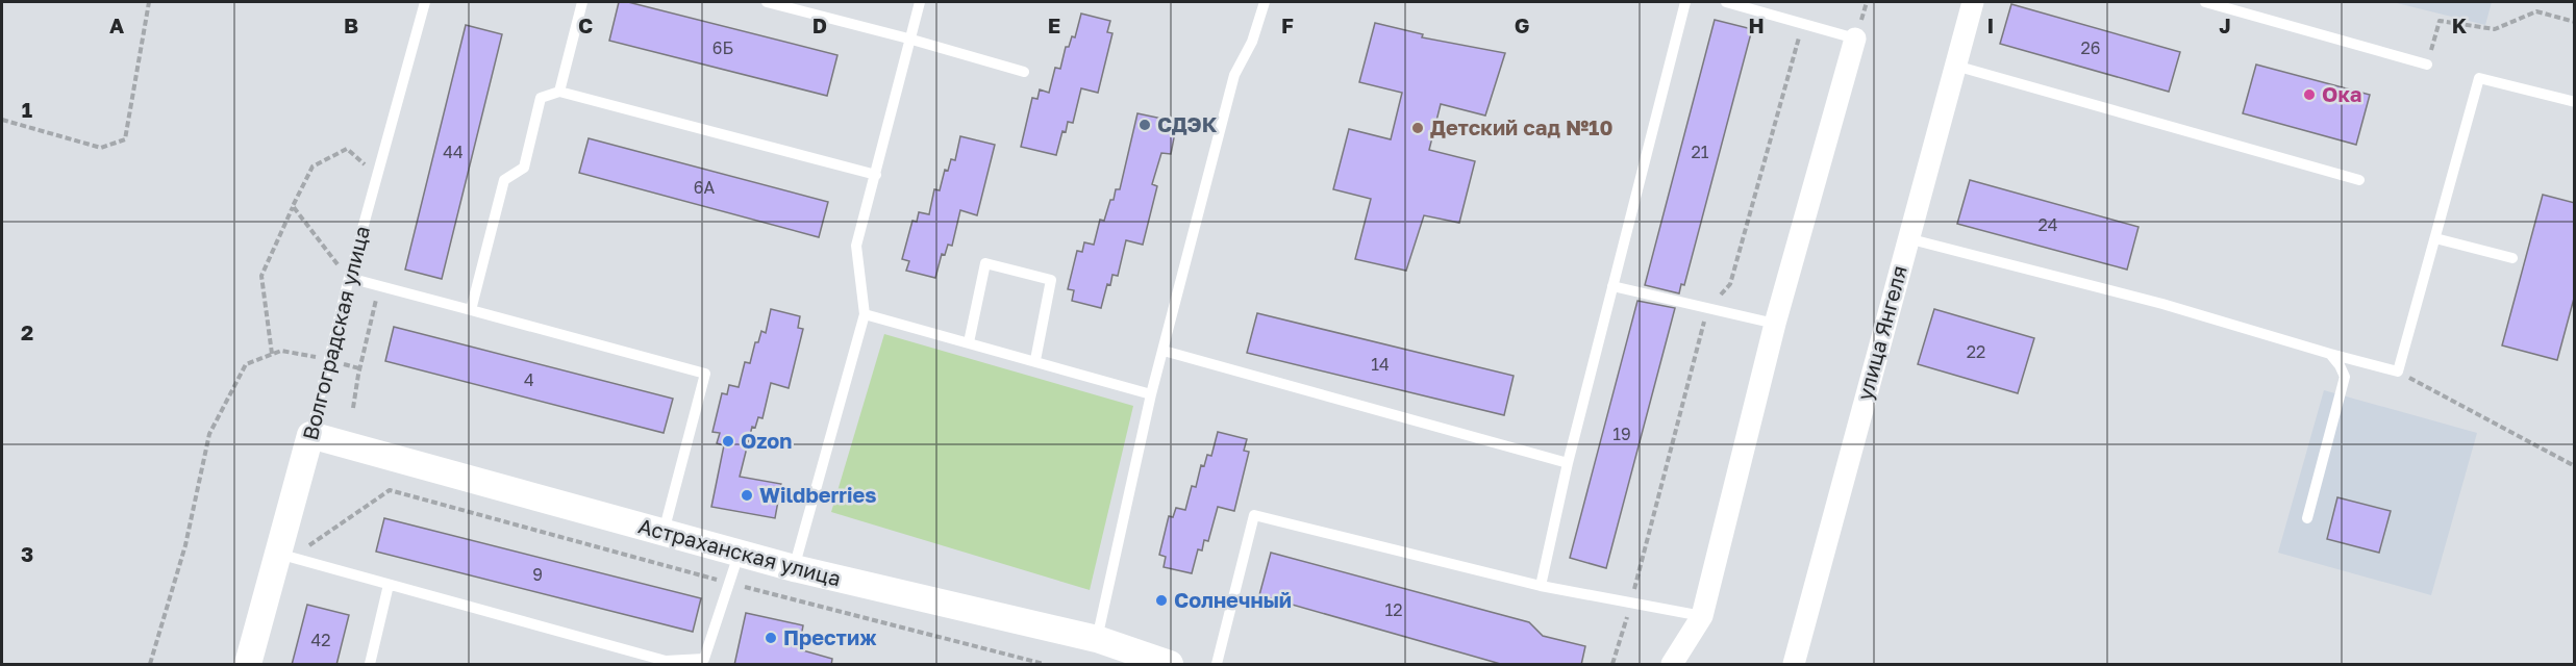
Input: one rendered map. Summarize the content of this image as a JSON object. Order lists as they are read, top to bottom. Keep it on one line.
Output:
{"streets":{"street":["Волгоградская улица","улица Янгеля","Астраханская улица"]},"crossings":[["Волгоградская улица","Астраханская улица"]],"places":["Ока","СДЭК","Детский сад №10","Ozon","Wildberries","Солнечный","Престиж"],"house_numbers":["6Б","26","44","21","6А","24","22","14","4","19","9","12","42"],"grid":{"columns":["A","B","C","D","E","F","G","H","I","J","K"],"rows":["1","2","3"]}}
